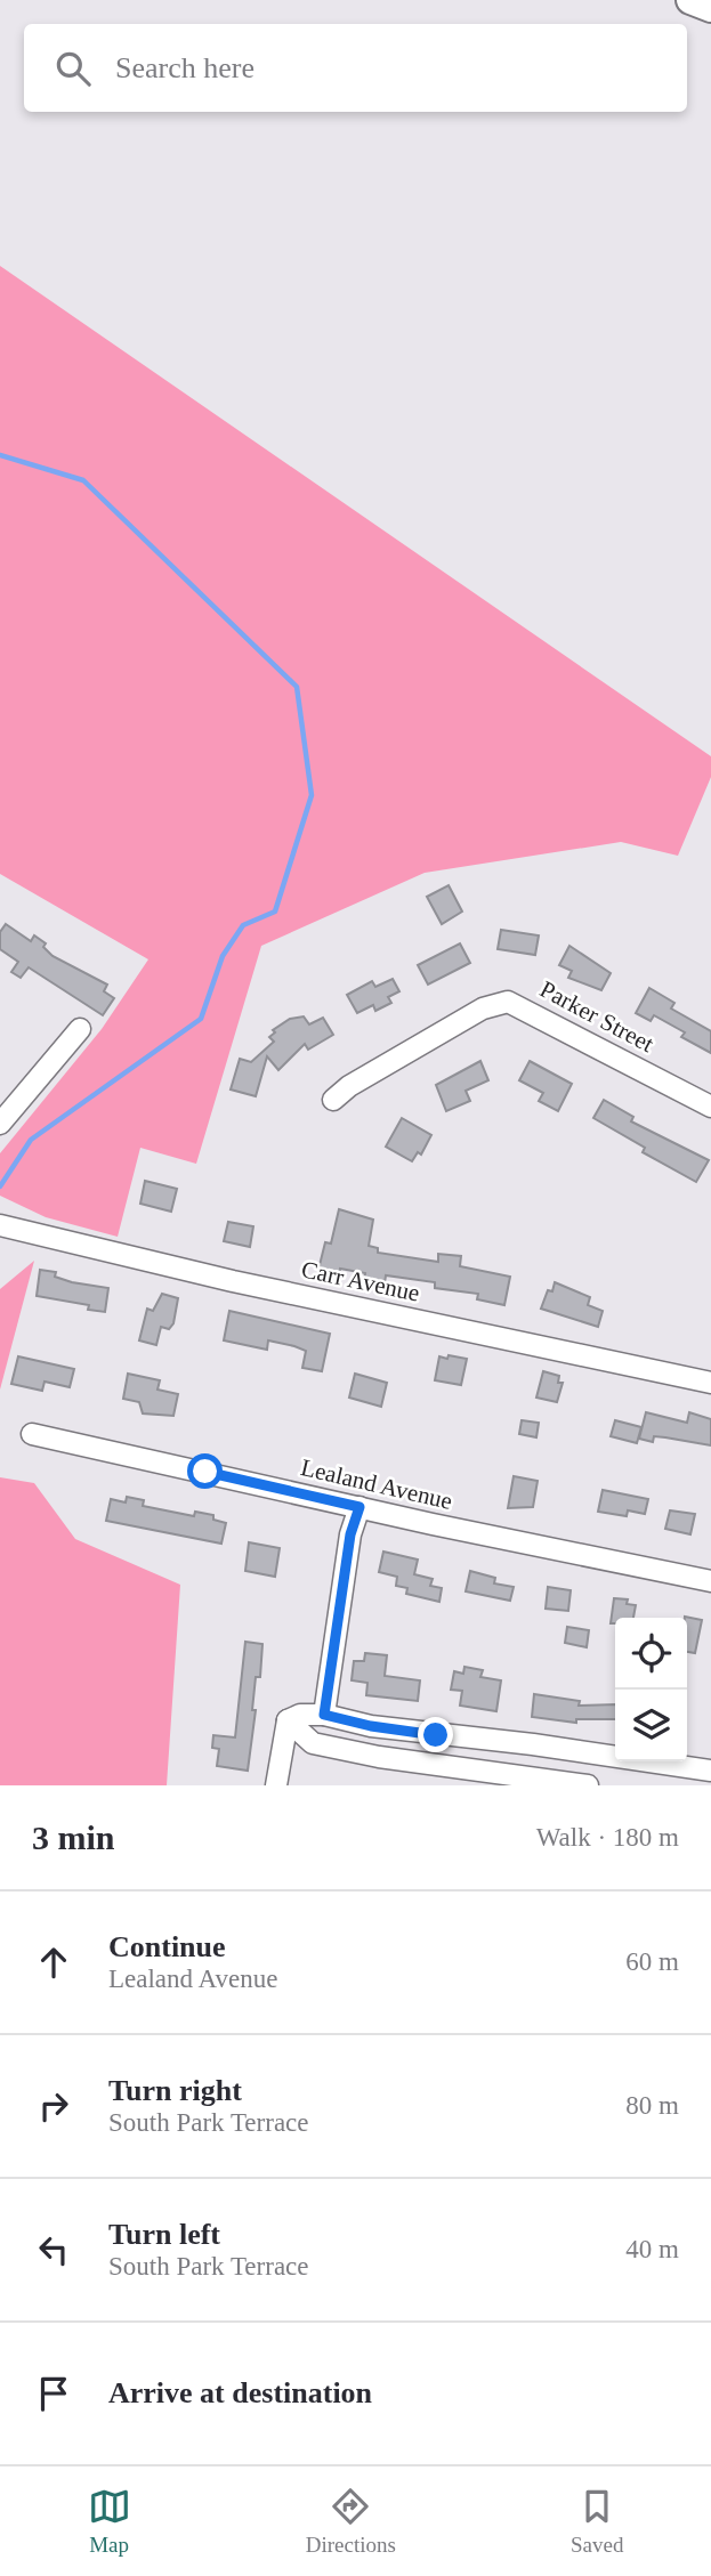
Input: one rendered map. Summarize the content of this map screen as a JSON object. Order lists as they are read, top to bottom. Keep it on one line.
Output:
{"streets":{"street":["Parker Street","Carr Avenue","Lealand Avenue"]},"page":{"search":"Search here","heading":["3 min","Walk · 180 m"],"list":[["Continue","Lealand Avenue","60 m"],["Turn right","South Park Terrace","80 m"],["Turn left","South Park Terrace","40 m"],"Arrive at destination"],"nav":["Map","Directions","Saved"]}}
